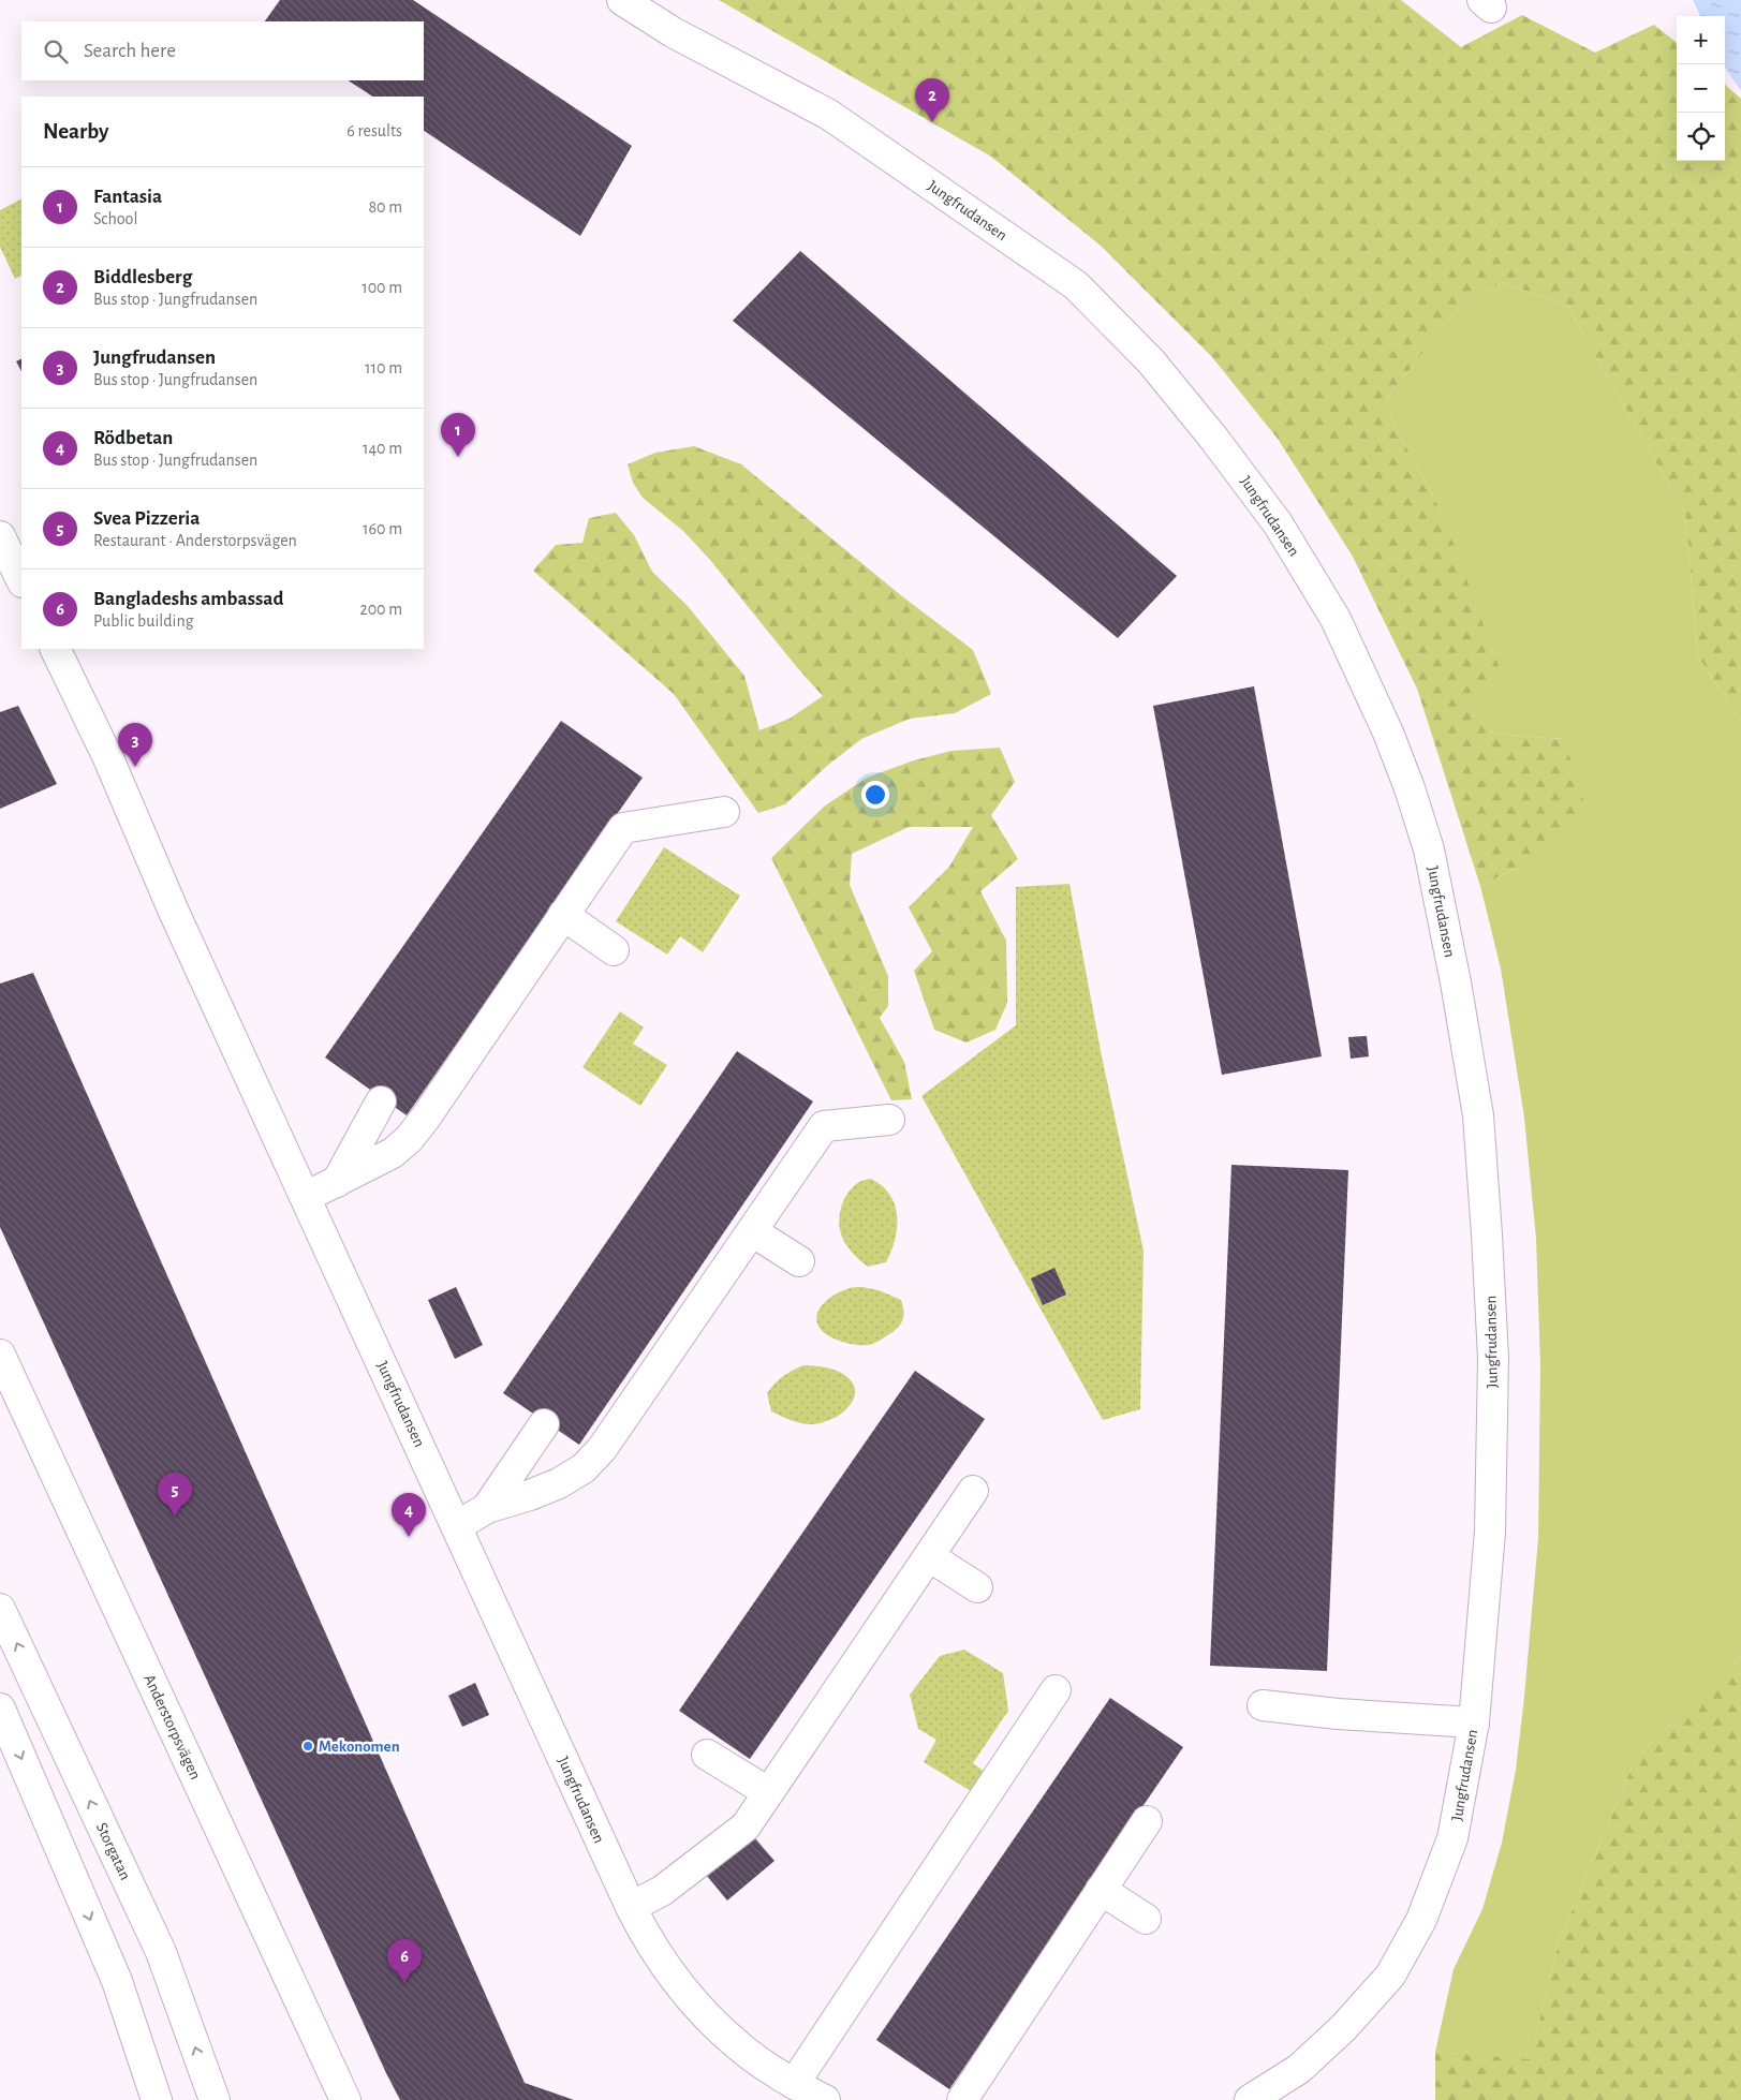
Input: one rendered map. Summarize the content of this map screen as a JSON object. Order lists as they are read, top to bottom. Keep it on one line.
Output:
{"streets":{"street":["Jungfrudansen","Anderstorpsvägen","Storgatan"]},"places":["Mekonomen"],"page":{"map_buttons":["+","−"],"search":"Search here","pins":["2","1","3","5","4","6"],"heading":["Nearby","6 results"],"list":[{"mark":"1","name":"Fantasia","note":"School","value":"80 m"},{"mark":"2","name":"Biddlesberg","note":"Bus stop · Jungfrudansen","value":"100 m"},{"mark":"3","name":"Jungfrudansen","note":"Bus stop · Jungfrudansen","value":"110 m"},{"mark":"4","name":"Rödbetan","note":"Bus stop · Jungfrudansen","value":"140 m"},{"mark":"5","name":"Svea Pizzeria","note":"Restaurant · Anderstorpsvägen","value":"160 m"},{"mark":"6","name":"Bangladeshs ambassad","note":"Public building","value":"200 m"}]}}
